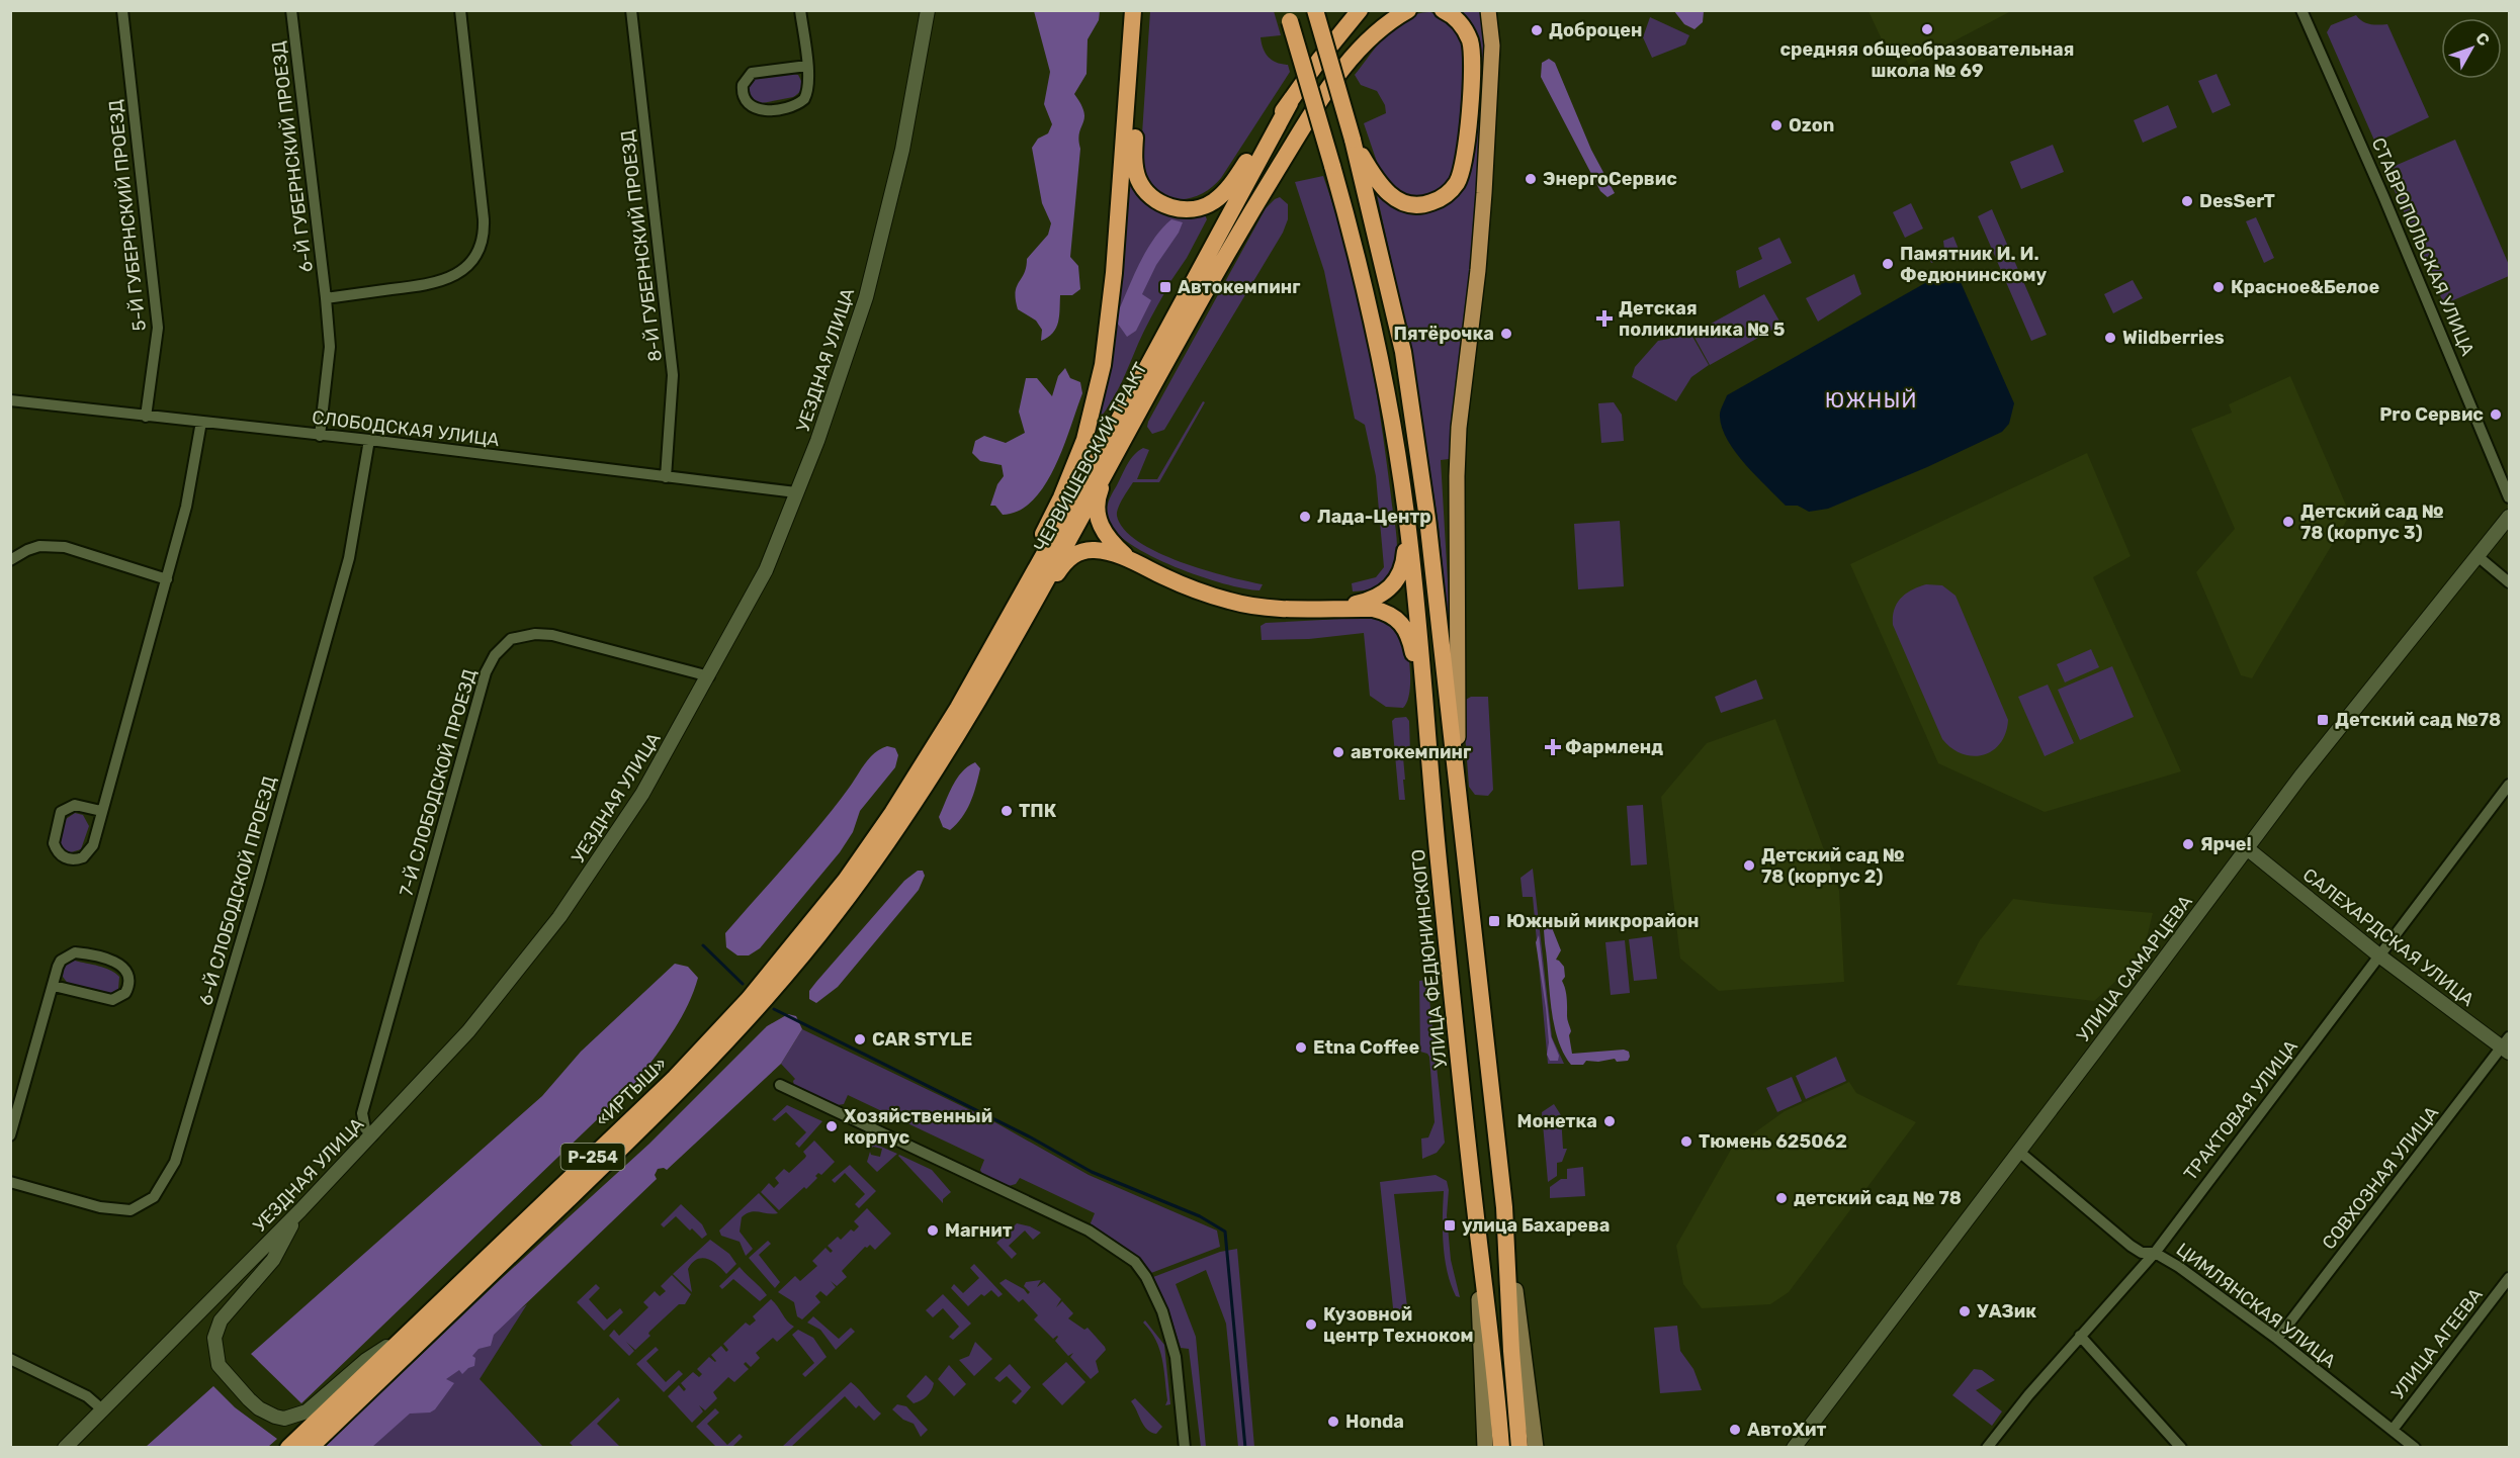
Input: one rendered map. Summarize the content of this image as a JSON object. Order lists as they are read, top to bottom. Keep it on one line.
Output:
{"streets":{"highway":["ЧЕРВИШЕВСКИЙ ТРАКТ","УЛИЦА ФЕДЮНИНСКОГО","«ИРТЫШ»","Р-254"],"street":["6-Й ГУБЕРНСКИЙ ПРОЕЗД","5-Й ГУБЕРНСКИЙ ПРОЕЗД","8-Й ГУБЕРНСКИЙ ПРОЕЗД","СТАВРОПОЛЬСКАЯ УЛИЦА","УЕЗДНАЯ УЛИЦА","СЛОБОДСКАЯ УЛИЦА","7-Й СЛОБОДСКОЙ ПРОЕЗД","6-Й СЛОБОДСКОЙ ПРОЕЗД","САЛЕХАРДСКАЯ УЛИЦА","УЛИЦА САМАРЦЕВА","ТРАКТОВАЯ УЛИЦА","СОВХОЗНАЯ УЛИЦА","ЦИМЛЯНСКАЯ УЛИЦА","УЛИЦА АГЕЕВА"]},"crossings":[["6-Й ГУБЕРНСКИЙ ПРОЕЗД","СЛОБОДСКАЯ УЛИЦА"],["5-Й ГУБЕРНСКИЙ ПРОЕЗД","СЛОБОДСКАЯ УЛИЦА"],["8-Й ГУБЕРНСКИЙ ПРОЕЗД","СЛОБОДСКАЯ УЛИЦА"],["УЕЗДНАЯ УЛИЦА","СЛОБОДСКАЯ УЛИЦА"],["УЕЗДНАЯ УЛИЦА","7-Й СЛОБОДСКОЙ ПРОЕЗД"],["СЛОБОДСКАЯ УЛИЦА","6-Й СЛОБОДСКОЙ ПРОЕЗД"],["ЧЕРВИШЕВСКИЙ ТРАКТ","«ИРТЫШ»"],["САЛЕХАРДСКАЯ УЛИЦА","УЛИЦА САМАРЦЕВА"],["САЛЕХАРДСКАЯ УЛИЦА","ТРАКТОВАЯ УЛИЦА"],["САЛЕХАРДСКАЯ УЛИЦА","СОВХОЗНАЯ УЛИЦА"],["УЛИЦА САМАРЦЕВА","ЦИМЛЯНСКАЯ УЛИЦА"],["ТРАКТОВАЯ УЛИЦА","ЦИМЛЯНСКАЯ УЛИЦА"],["СОВХОЗНАЯ УЛИЦА","ЦИМЛЯНСКАЯ УЛИЦА"],["ЦИМЛЯНСКАЯ УЛИЦА","УЛИЦА АГЕЕВА"]],"districts":["ЮЖНЫЙ"],"places":{"other":["средняя общеобразовательная школа № 69","Доброцен","Ozon","ЭнергоСервис","DesSerT","Памятник И. И. Федюнинскому","Красное&Белое","Пятёрочка","Wildberries","Pro Сервис","Лада-Центр","Детский сад № 78 (корпус 3)","автокемпинг","ТПК","Ярче!","Детский сад № 78 (корпус 2)","CAR STYLE","Etna Coffee","Монетка","Хозяйственный корпус","Тюмень 625062","детский сад № 78","Магнит","УАЗик","Кузовной центр Техноком","Honda","АвтоХит"],"transit":["Автокемпинг","Детский сад №78","Южный микрорайон","улица Бахарева"],"health":["Детская поликлиника № 5","Фармленд"]},"north":"top right"}
